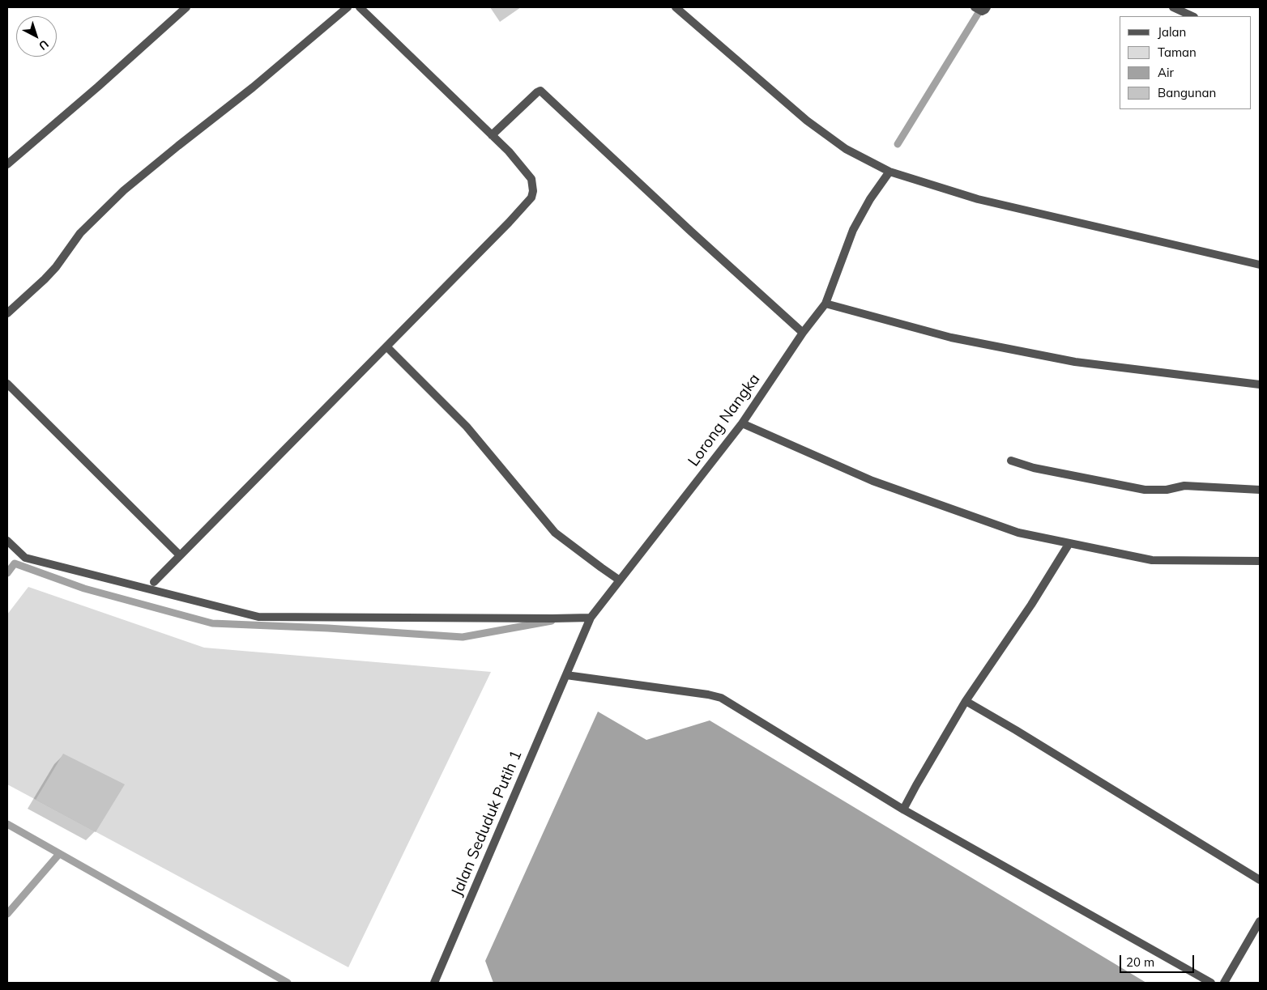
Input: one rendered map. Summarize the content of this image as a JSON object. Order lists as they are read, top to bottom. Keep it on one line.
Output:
{"streets":{"street":["Lorong Nangka","Jalan Seduduk Putih 1"]},"crossings":[["Lorong Nangka","Jalan Seduduk Putih 1"]],"legend":["Jalan","Taman","Air","Bangunan"],"scale_bar":"20 m","north":"bottom right"}
